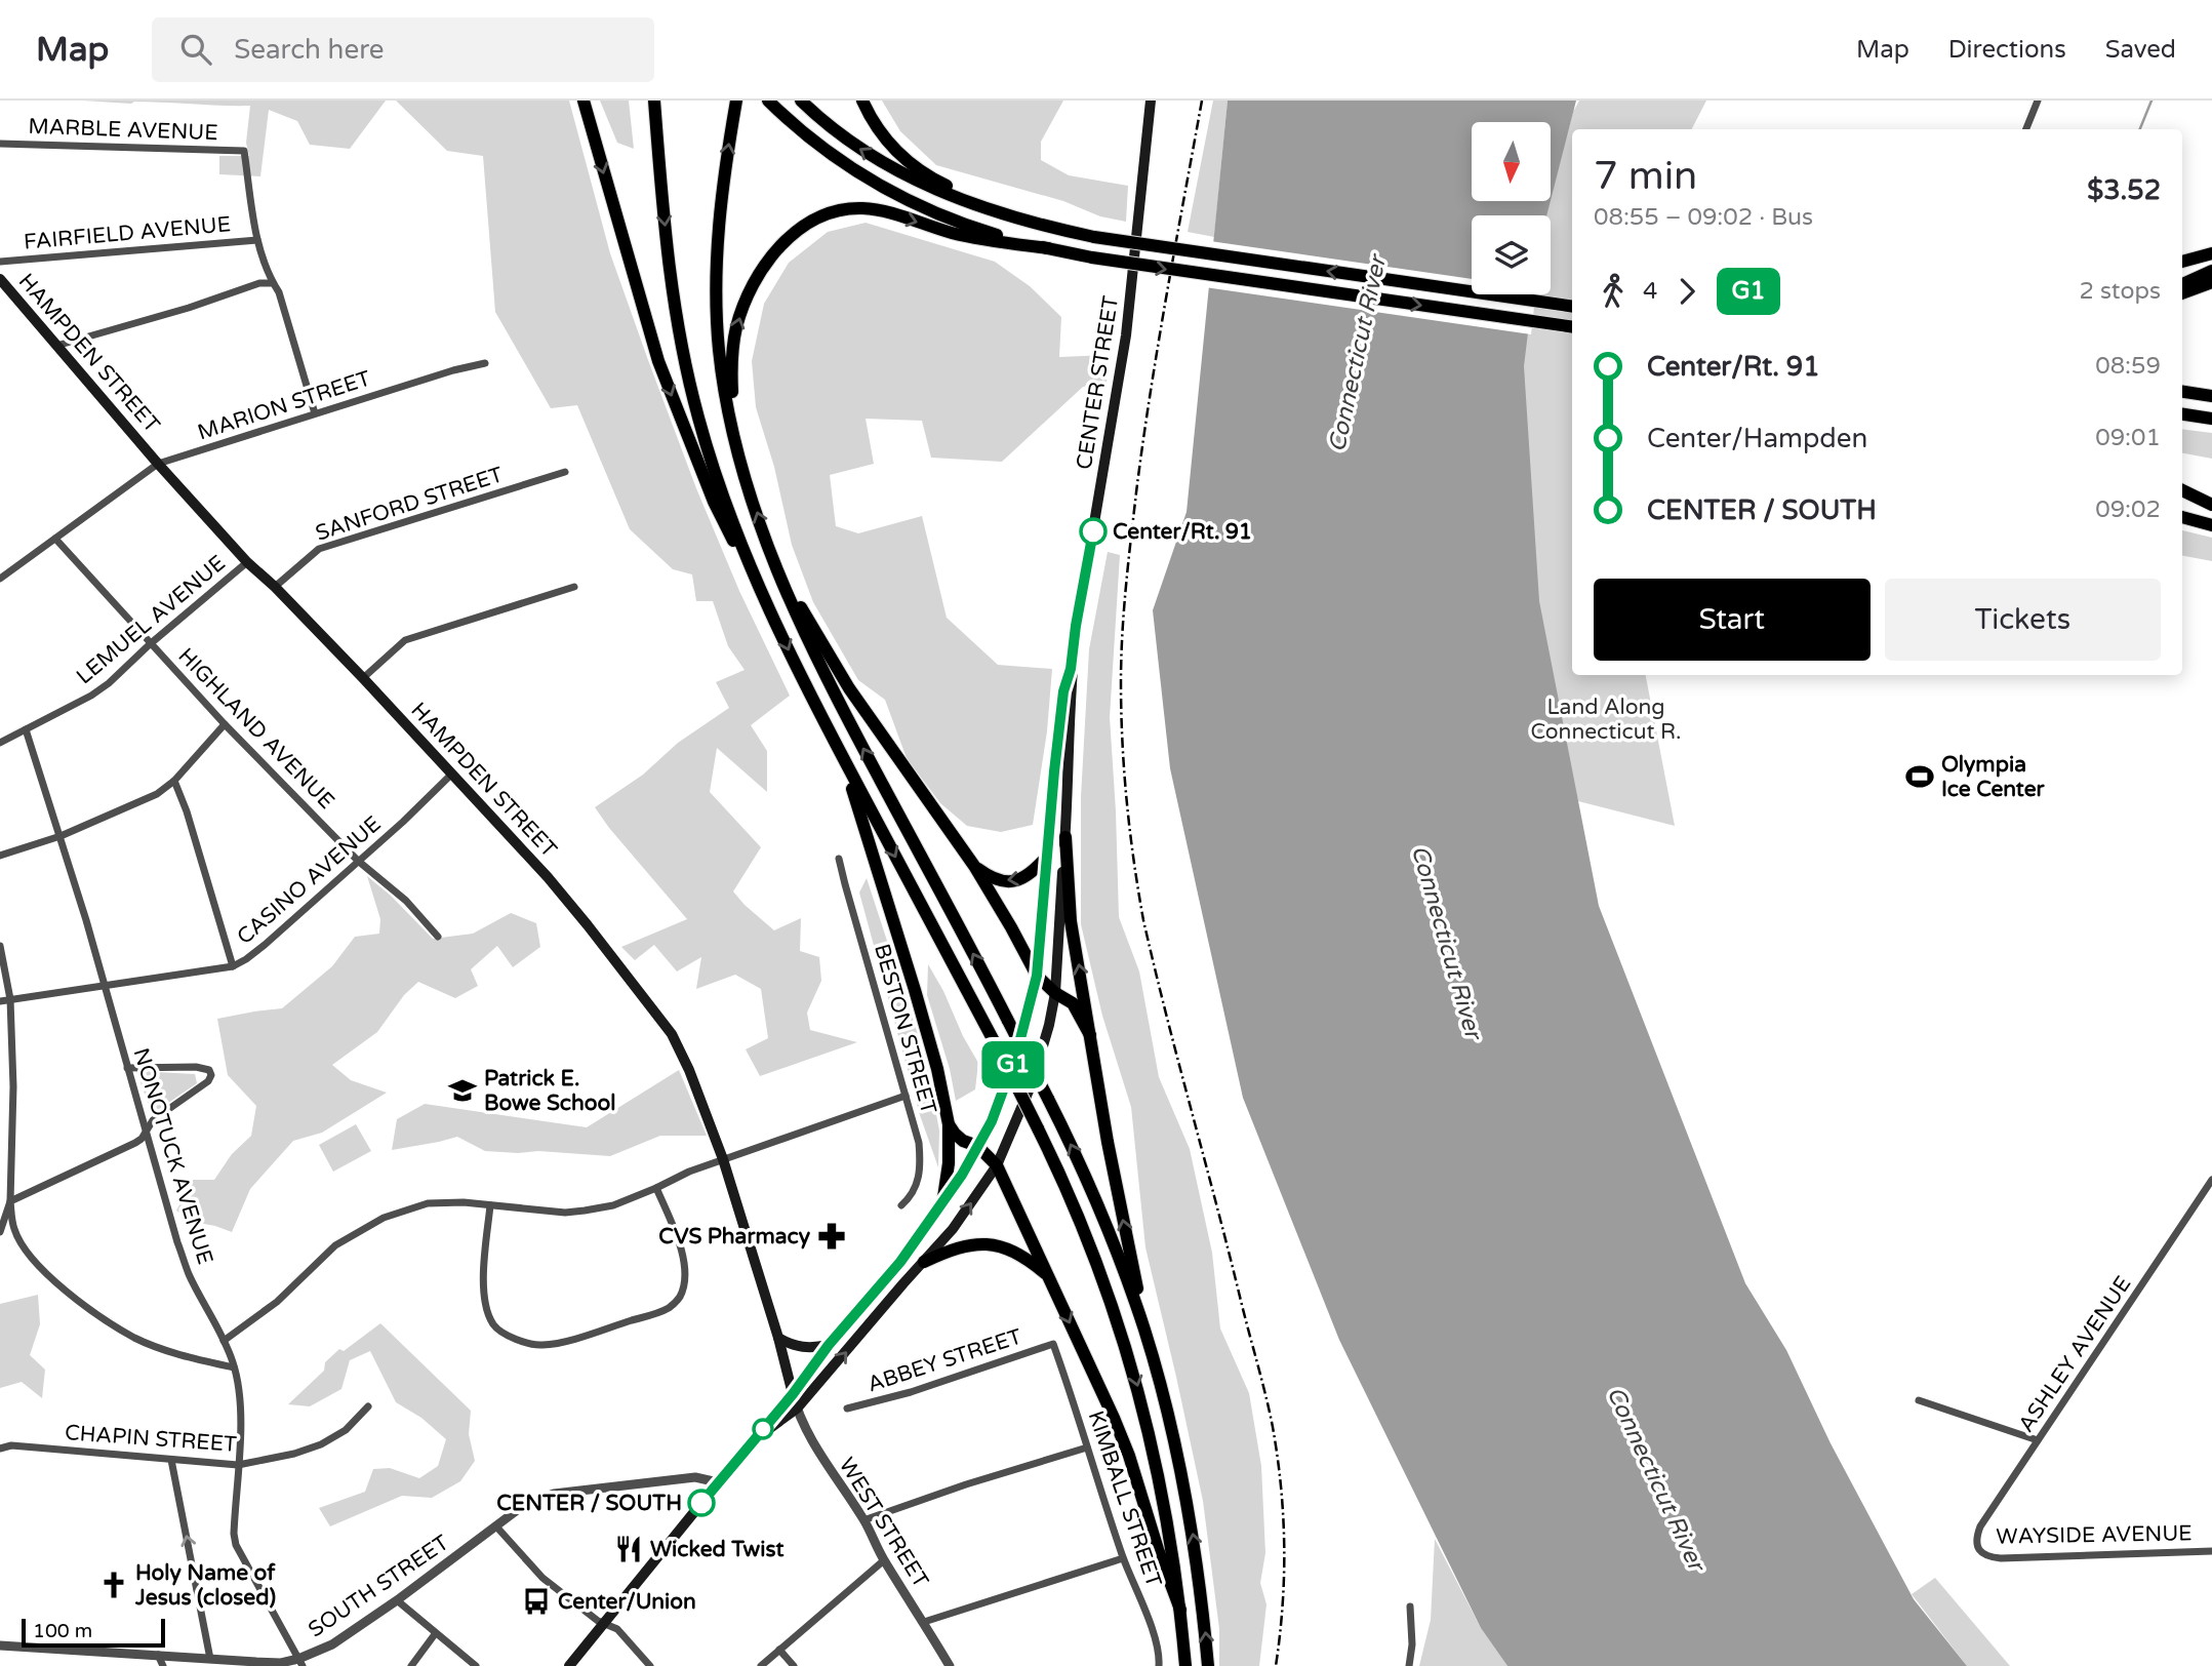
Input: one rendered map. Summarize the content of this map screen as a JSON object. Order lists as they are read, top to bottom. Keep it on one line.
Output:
{"streets":{"main road":["HAMPDEN STREET","CENTER STREET"],"street":["MARBLE AVENUE","FAIRFIELD AVENUE","MARION STREET","SANFORD STREET","LEMUEL AVENUE","HIGHLAND AVENUE","CASINO AVENUE","BESTON STREET","NONOTUCK AVENUE","ASHLEY AVENUE","ABBEY STREET","CHAPIN STREET","KIMBALL STREET","WEST STREET","WAYSIDE AVENUE","SOUTH STREET"]},"crossings":[["MARBLE AVENUE","FAIRFIELD AVENUE"],["HAMPDEN STREET","CENTER STREET"],["HAMPDEN STREET","MARION STREET"],["HAMPDEN STREET","SANFORD STREET"],["HAMPDEN STREET","LEMUEL AVENUE"],["HAMPDEN STREET","CASINO AVENUE"],["HAMPDEN STREET","WEST STREET"],["CENTER STREET","WEST STREET"],["CENTER STREET","SOUTH STREET"],["MARION STREET","HIGHLAND AVENUE"],["LEMUEL AVENUE","HIGHLAND AVENUE"],["LEMUEL AVENUE","NONOTUCK AVENUE"],["HIGHLAND AVENUE","CASINO AVENUE"],["CASINO AVENUE","NONOTUCK AVENUE"],["NONOTUCK AVENUE","CHAPIN STREET"],["NONOTUCK AVENUE","SOUTH STREET"],["ASHLEY AVENUE","WAYSIDE AVENUE"],["ABBEY STREET","KIMBALL STREET"]],"water":["Connecticut River"],"parks":["Land Along Connecticut R."],"places":{"other":["Center/Rt. 91","CENTER / SOUTH"],"sports":["Olympia Ice Center"],"school or university":["Patrick E. Bowe School"],"pharmacy":["CVS Pharmacy"],"restaurant":["Wicked Twist"],"church":["Holy Name of Jesus (closed)"],"bus stop":["Center/Union"]},"lines":["bus line G1"],"scale_bar":"100 m","north":"bottom","page":{"header":"Map","search":"Search here","nav":["Map","Directions","Saved"],"on_map":"G1","heading":["7 min","08:55 – 09:02 · Bus","$3.52"],"legs":["4","G1","2 stops"],"list":[{"name":"Center/Rt. 91","value":"08:59"},{"name":"Center/Hampden","value":"09:01"},{"name":"CENTER / SOUTH","value":"09:02"}],"buttons":["Start","Tickets"],"scale":"100 m"}}
